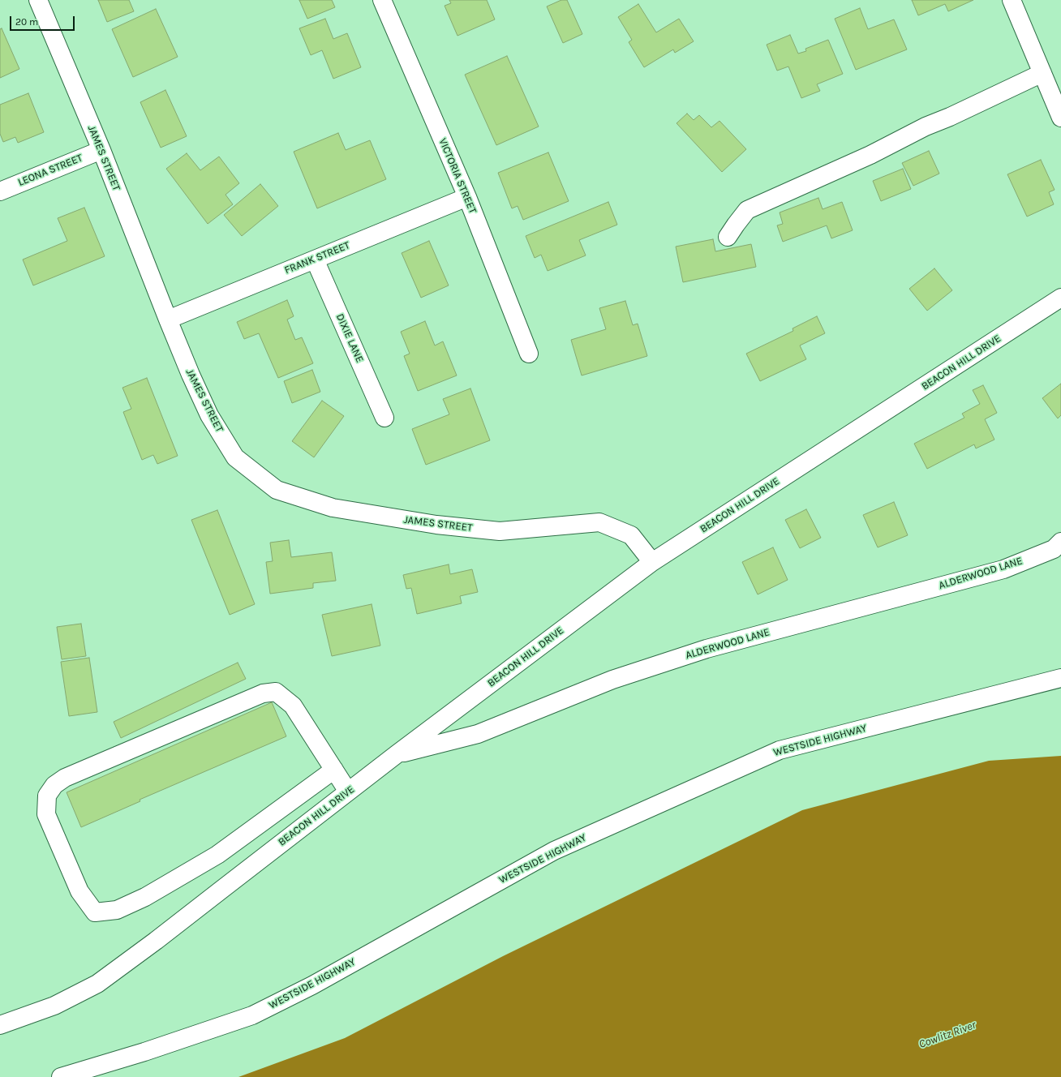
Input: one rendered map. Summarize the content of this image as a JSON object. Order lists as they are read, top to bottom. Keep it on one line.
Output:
{"streets":{"street":["JAMES STREET","LEONA STREET","VICTORIA STREET","FRANK STREET","DIXIE LANE","BEACON HILL DRIVE","ALDERWOOD LANE","WESTSIDE HIGHWAY"]},"crossings":[["JAMES STREET","LEONA STREET"],["JAMES STREET","FRANK STREET"],["JAMES STREET","BEACON HILL DRIVE"],["VICTORIA STREET","FRANK STREET"],["FRANK STREET","DIXIE LANE"],["BEACON HILL DRIVE","ALDERWOOD LANE"]],"water":["Cowlitz River"],"scale_bar":"20 m"}
